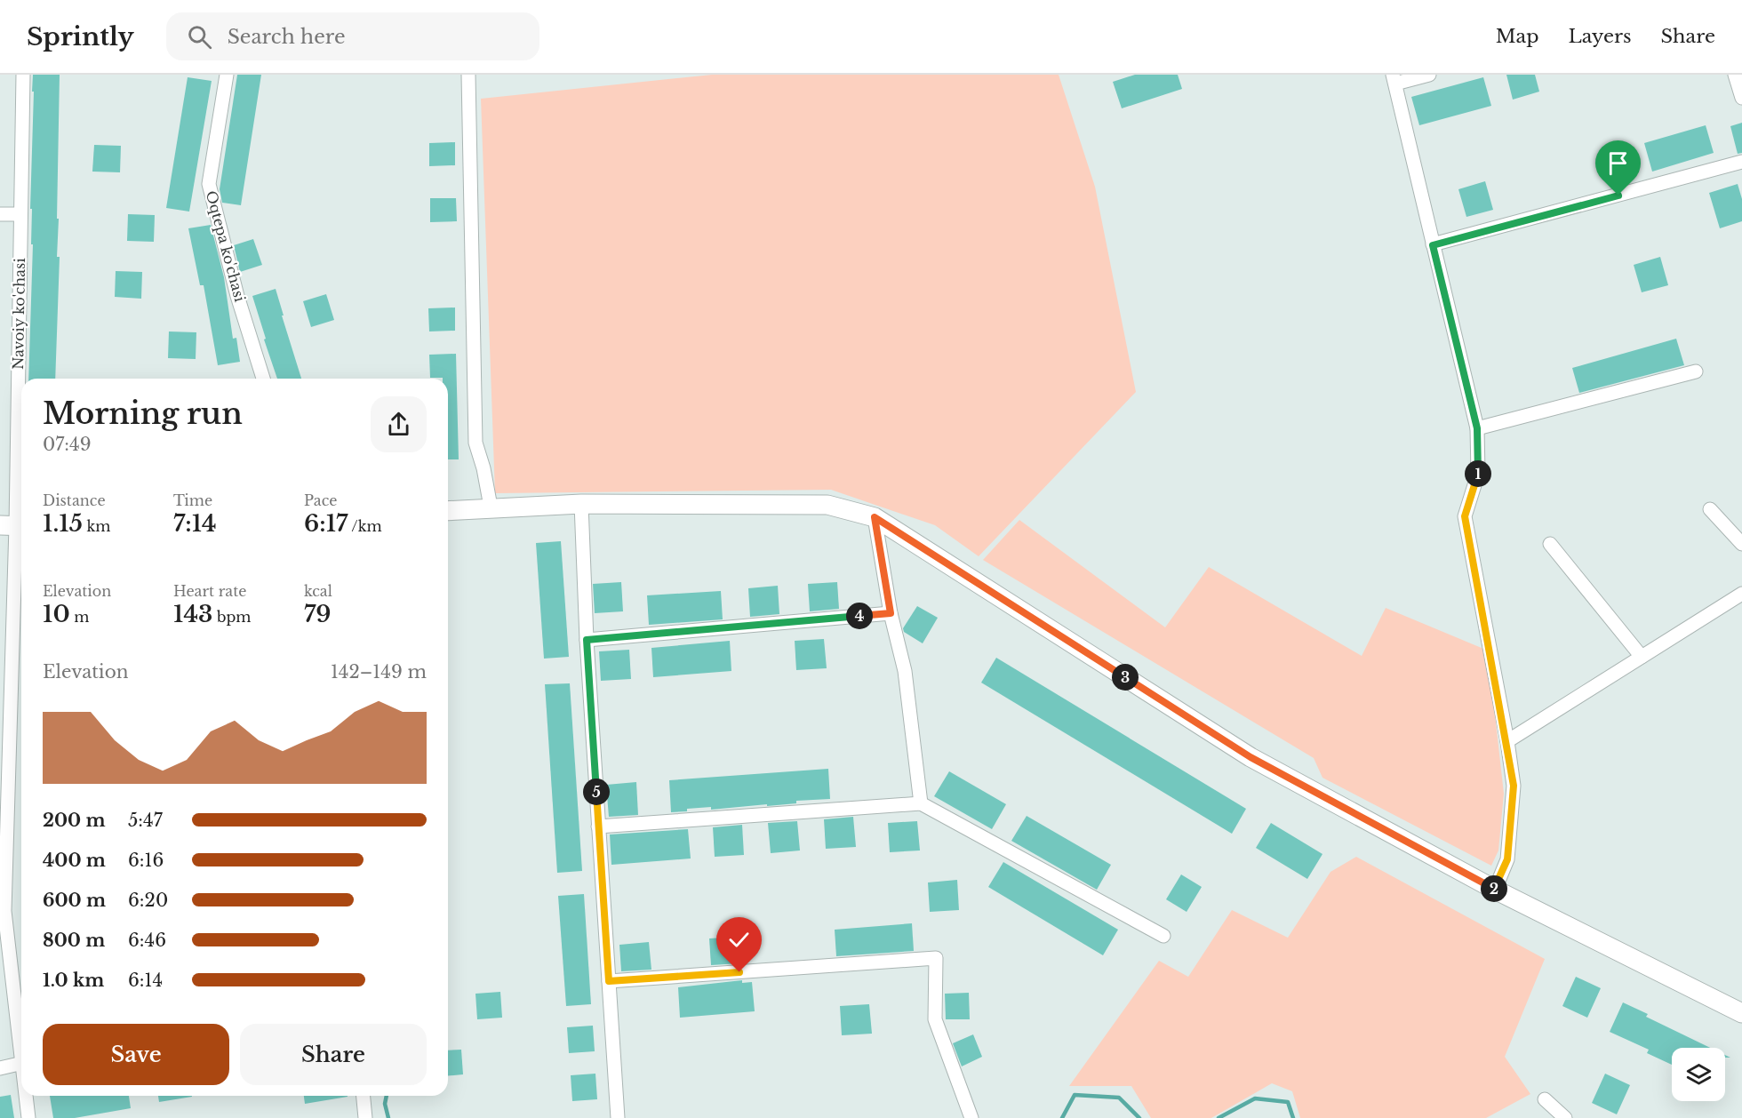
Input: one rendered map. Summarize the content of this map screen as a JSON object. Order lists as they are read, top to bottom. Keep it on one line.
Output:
{"streets":{"street":["Oqtepa ko'chasi","Navoiy ko'chasi"]},"page":{"header":"Sprintly","search":"Search here","nav":["Map","Layers","Share"],"heading":["Morning run","07:49"],"pins":["1","4","3","5","2"],"stats":[["Distance","1.15 km"],["Time","7:14"],["Pace","6:17 /km"],["Elevation","10 m"],["Heart rate","143 bpm"],["kcal","79"]],"chart":["Elevation","142–149 m"],"list":[{"name":"200 m","note":"5:47"},{"name":"400 m","note":"6:16"},{"name":"600 m","note":"6:20"},{"name":"800 m","note":"6:46"},{"name":"1.0 km","note":"6:14"}],"buttons":["Save","Share"]}}
